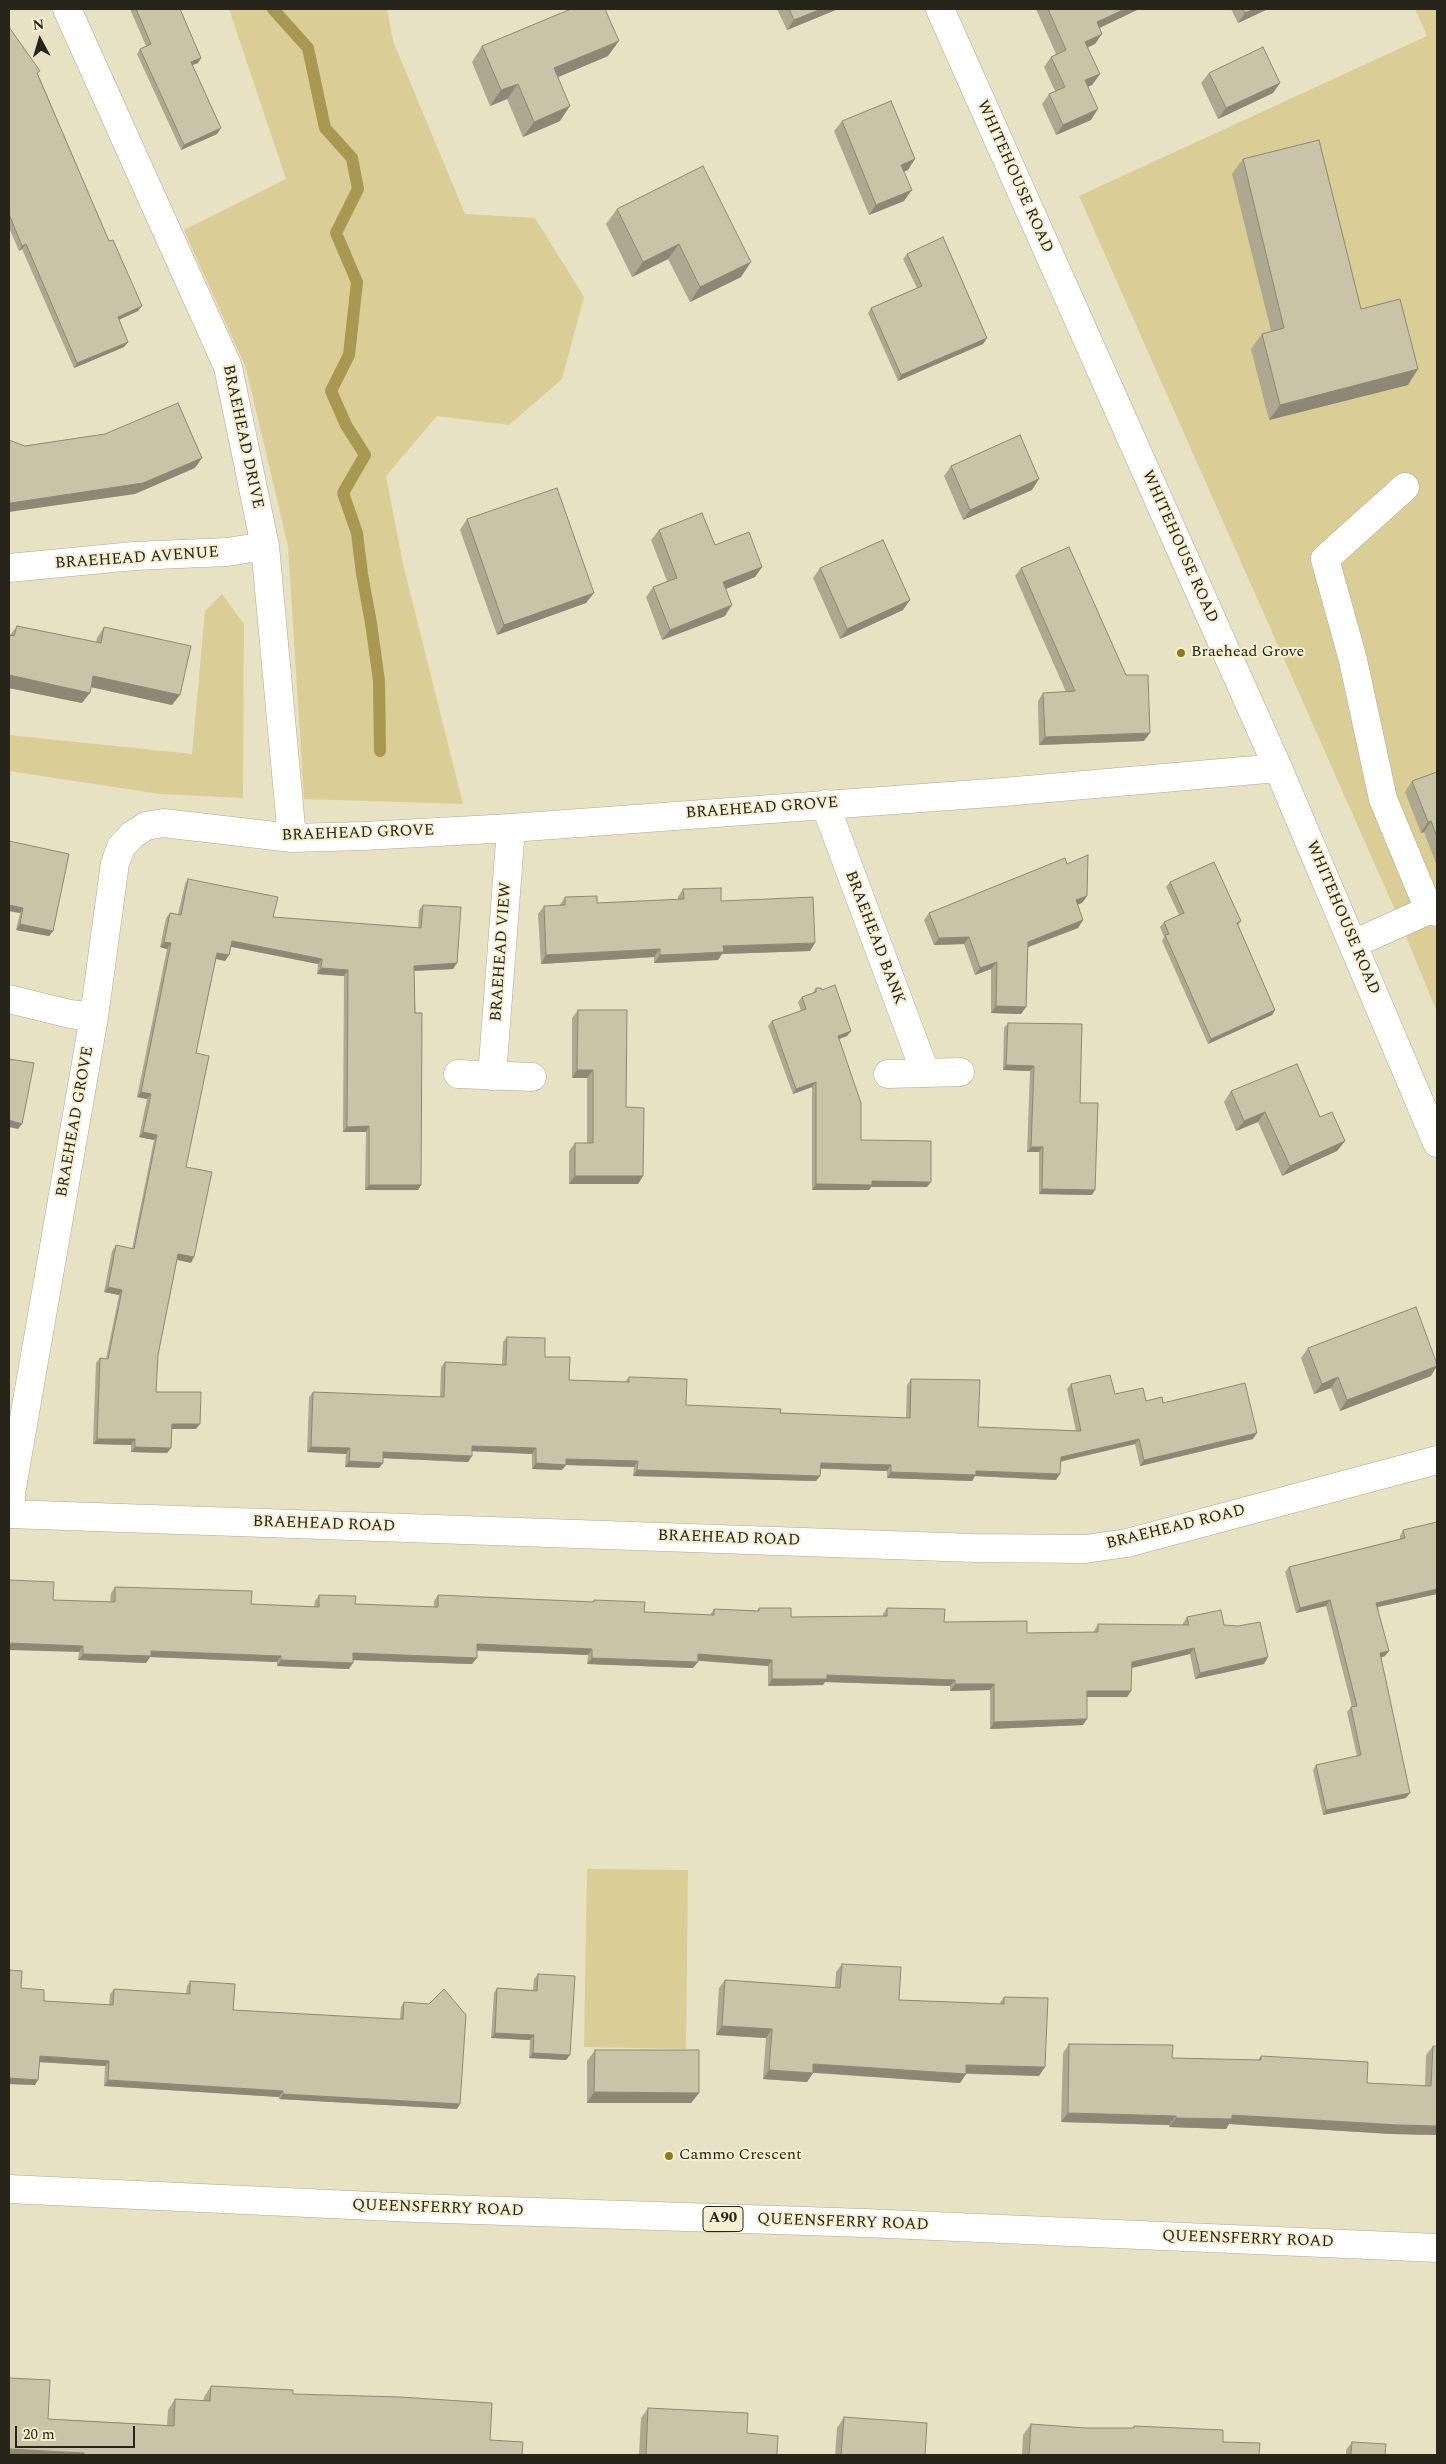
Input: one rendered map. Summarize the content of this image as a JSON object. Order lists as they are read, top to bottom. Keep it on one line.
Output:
{"streets":{"street":["WHITEHOUSE ROAD","BRAEHEAD DRIVE","BRAEHEAD AVENUE","BRAEHEAD GROVE","BRAEHEAD BANK","BRAEHEAD VIEW","BRAEHEAD ROAD","QUEENSFERRY ROAD","A90"]},"crossings":[["WHITEHOUSE ROAD","BRAEHEAD GROVE"],["BRAEHEAD DRIVE","BRAEHEAD AVENUE"],["BRAEHEAD DRIVE","BRAEHEAD GROVE"],["BRAEHEAD GROVE","BRAEHEAD BANK"],["BRAEHEAD GROVE","BRAEHEAD VIEW"],["BRAEHEAD GROVE","BRAEHEAD ROAD"]],"places":["Braehead Grove","Cammo Crescent"],"scale_bar":"20 m","north":"top"}
